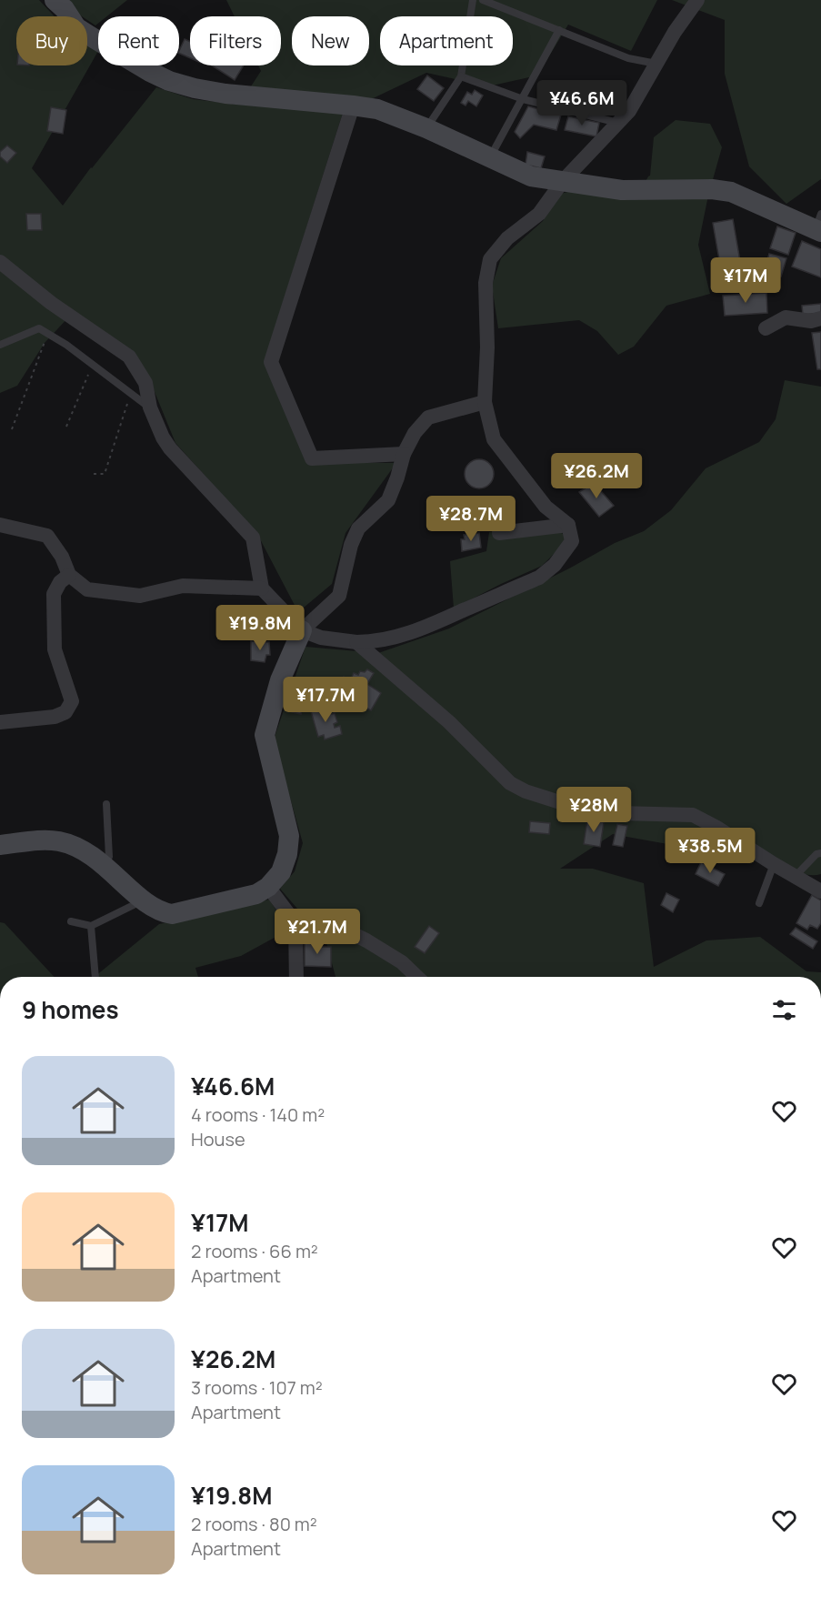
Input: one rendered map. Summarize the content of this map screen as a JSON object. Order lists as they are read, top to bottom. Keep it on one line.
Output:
{"page":{"chip":["Buy","Rent","Filters","New","Apartment"],"price":["¥46.6M","¥17M","¥26.2M","¥28.7M","¥19.8M","¥17.7M","¥28M","¥38.5M","¥21.7M"],"heading":"9 homes","list":[{"name":"¥46.6M","note":"4 rooms · 140 m² · House"},{"name":"¥17M","note":"2 rooms · 66 m² · Apartment"},{"name":"¥26.2M","note":"3 rooms · 107 m² · Apartment"},{"name":"¥19.8M","note":"2 rooms · 80 m² · Apartment"}]}}
